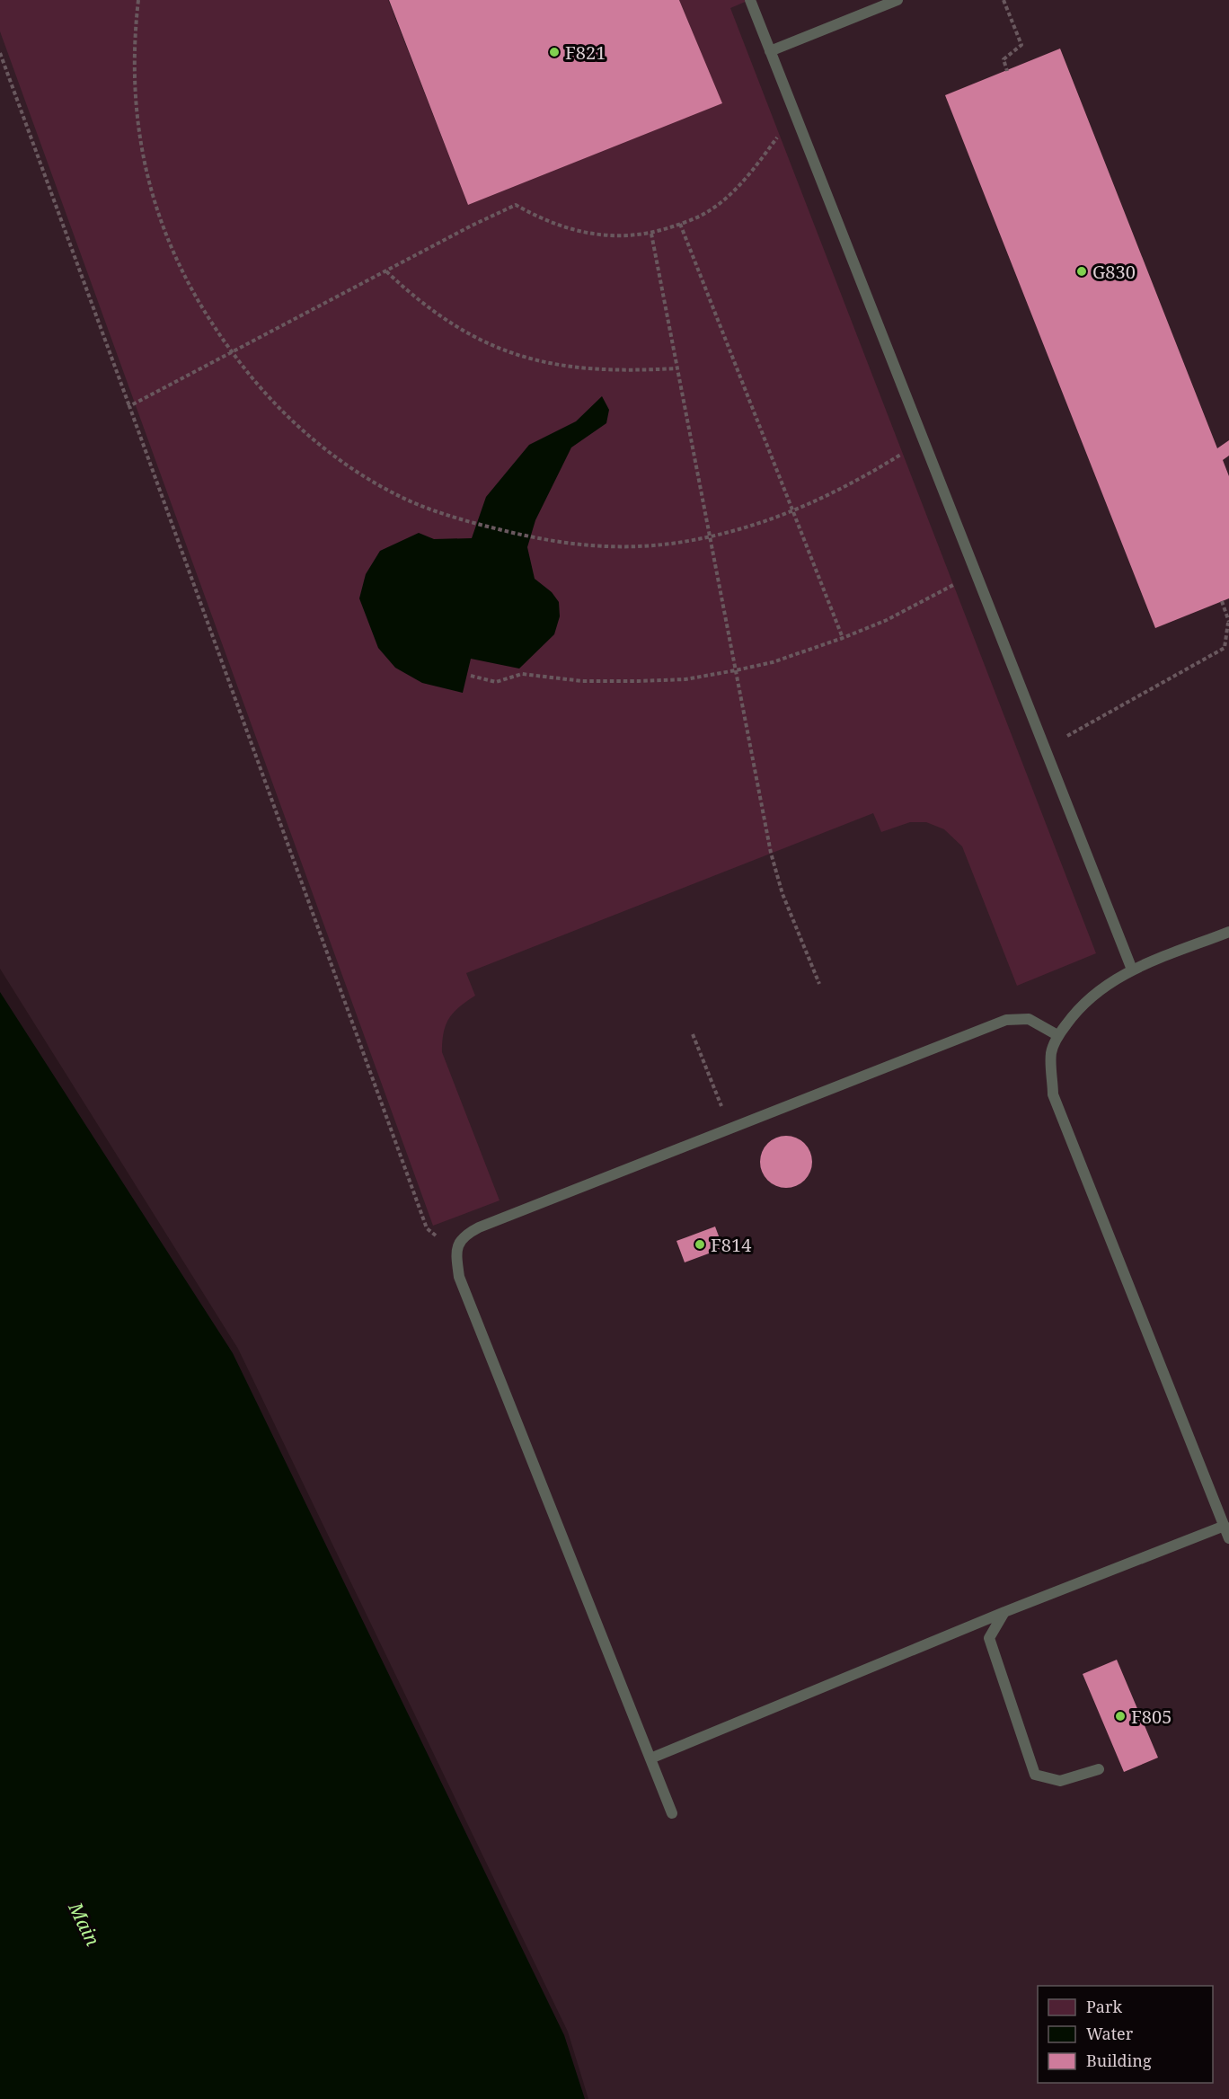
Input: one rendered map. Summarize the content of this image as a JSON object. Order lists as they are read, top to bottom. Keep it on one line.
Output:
{"water":["Main"],"places":["F821","G830","F814","F805"],"legend":["Park","Water","Building"]}
